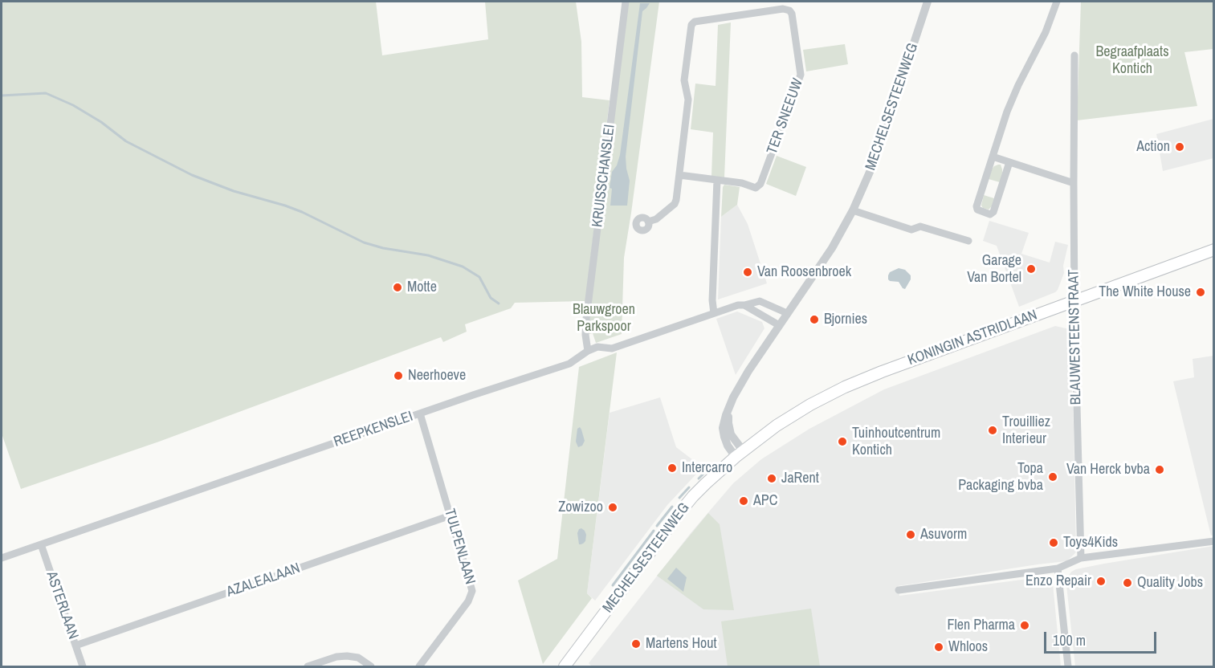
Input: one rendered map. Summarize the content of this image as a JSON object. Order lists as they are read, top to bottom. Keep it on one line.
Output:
{"streets":{"main road":["MECHELSESTEENWEG","KONINGIN ASTRIDLAAN"],"street":["TER SNEEUW","KRUISSCHANSLEI","BLAUWESTEENSTRAAT","REEPKENSLEI","TULPENLAAN","AZALEALAAN","ASTERLAAN"]},"crossings":[["MECHELSESTEENWEG","KONINGIN ASTRIDLAAN"],["MECHELSESTEENWEG","REEPKENSLEI"],["KRUISSCHANSLEI","REEPKENSLEI"],["BLAUWESTEENSTRAAT","KONINGIN ASTRIDLAAN"],["REEPKENSLEI","TULPENLAAN"],["REEPKENSLEI","ASTERLAAN"],["TULPENLAAN","AZALEALAAN"],["AZALEALAAN","ASTERLAAN"]],"parks":["Begraafplaats Kontich","Blauwgroen Parkspoor"],"places":["Action","Garage Van Bortel","Van Roosenbroek","Motte","The White House","Bjornies","Neerhoeve","Trouilliez Interieur","Tuinhoutcentrum Kontich","Intercarro","Van Herck bvba","Topa Packaging bvba","JaRent","APC","Zowizoo","Asuvorm","Toys4Kids","Enzo Repair","Quality Jobs","Flen Pharma","Martens Hout","Whloos"],"scale_bar":"100 m"}
